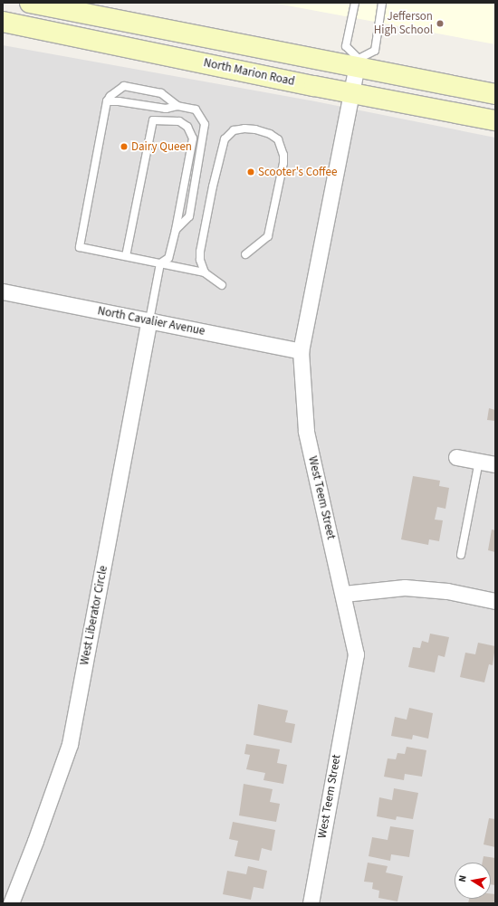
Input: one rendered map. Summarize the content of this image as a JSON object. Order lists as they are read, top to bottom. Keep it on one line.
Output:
{"streets":{"main road":["North Marion Road"],"street":["North Cavalier Avenue","West Teem Street","West Liberator Circle"]},"crossings":[["North Marion Road","West Teem Street"],["North Cavalier Avenue","West Teem Street"],["North Cavalier Avenue","West Liberator Circle"]],"places":["Jefferson High School","Dairy Queen","Scooter's Coffee"],"north":"left"}
